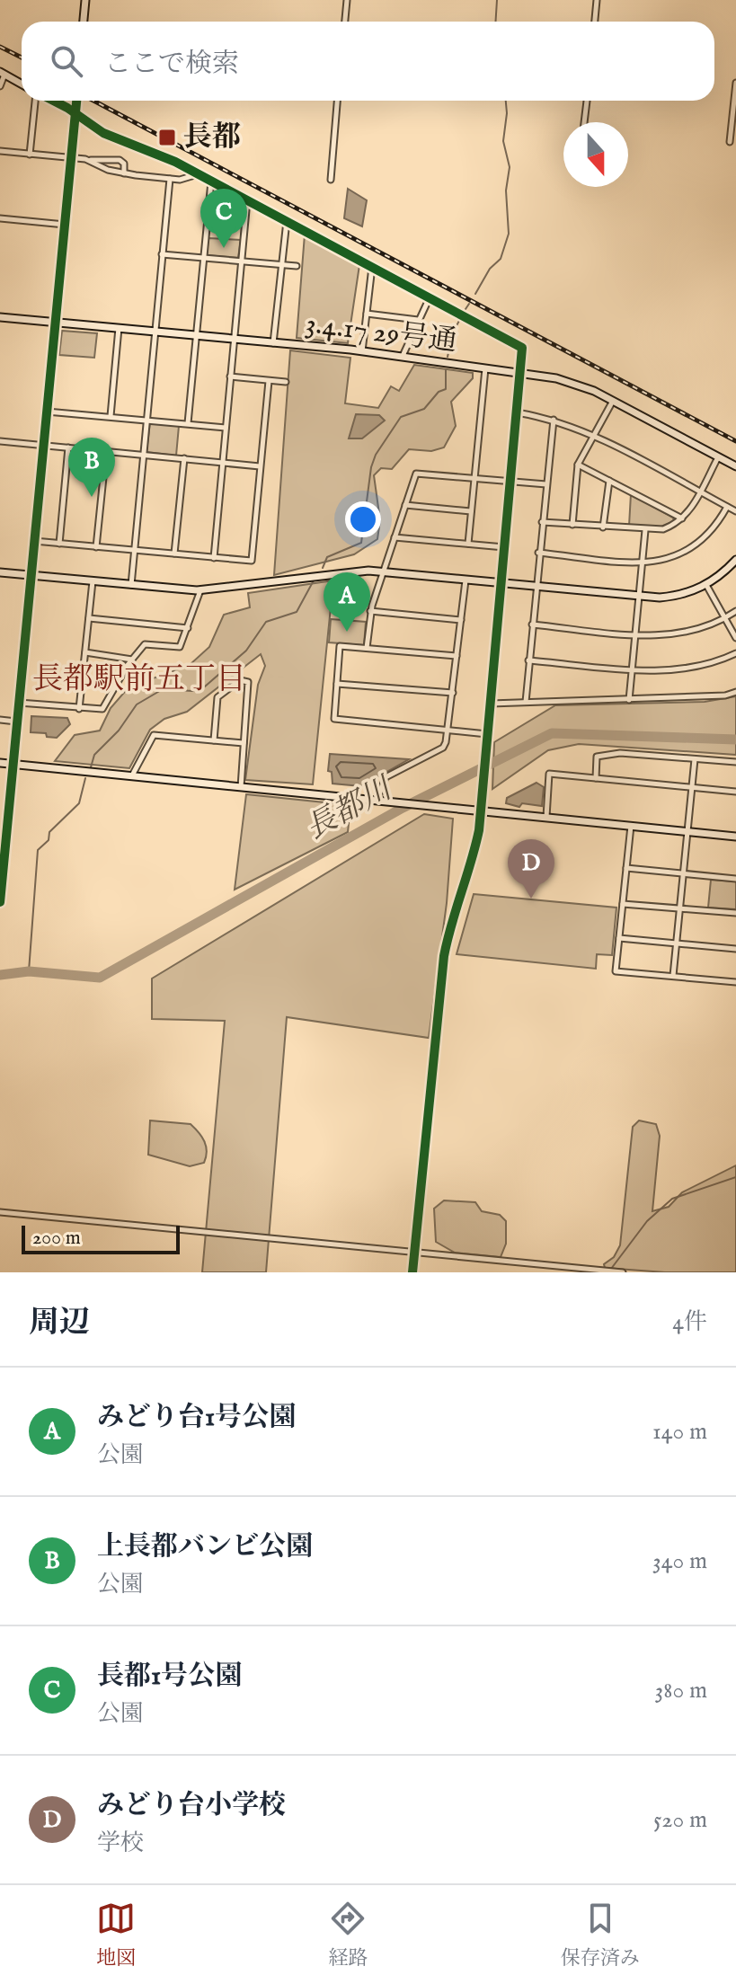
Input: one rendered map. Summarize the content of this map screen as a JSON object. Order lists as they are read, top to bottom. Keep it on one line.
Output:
{"streets":{"street":["3.4.17 29号通"]},"districts":["長都駅前五丁目"],"water":["長都川"],"places":{"transit":["長都"]},"scale_bar":"200 m","north":"bottom","page":{"search":"ここで検索","pins":["C","B","A","D"],"scale":"200 m","heading":["周辺","4件"],"list":[{"mark":"A","name":"みどり台1号公園","note":"公園","value":"140 m"},{"mark":"B","name":"上長都バンビ公園","note":"公園","value":"340 m"},{"mark":"C","name":"長都1号公園","note":"公園","value":"380 m"},{"mark":"D","name":"みどり台小学校","note":"学校","value":"520 m"}],"nav":["地図","経路","保存済み"]}}
